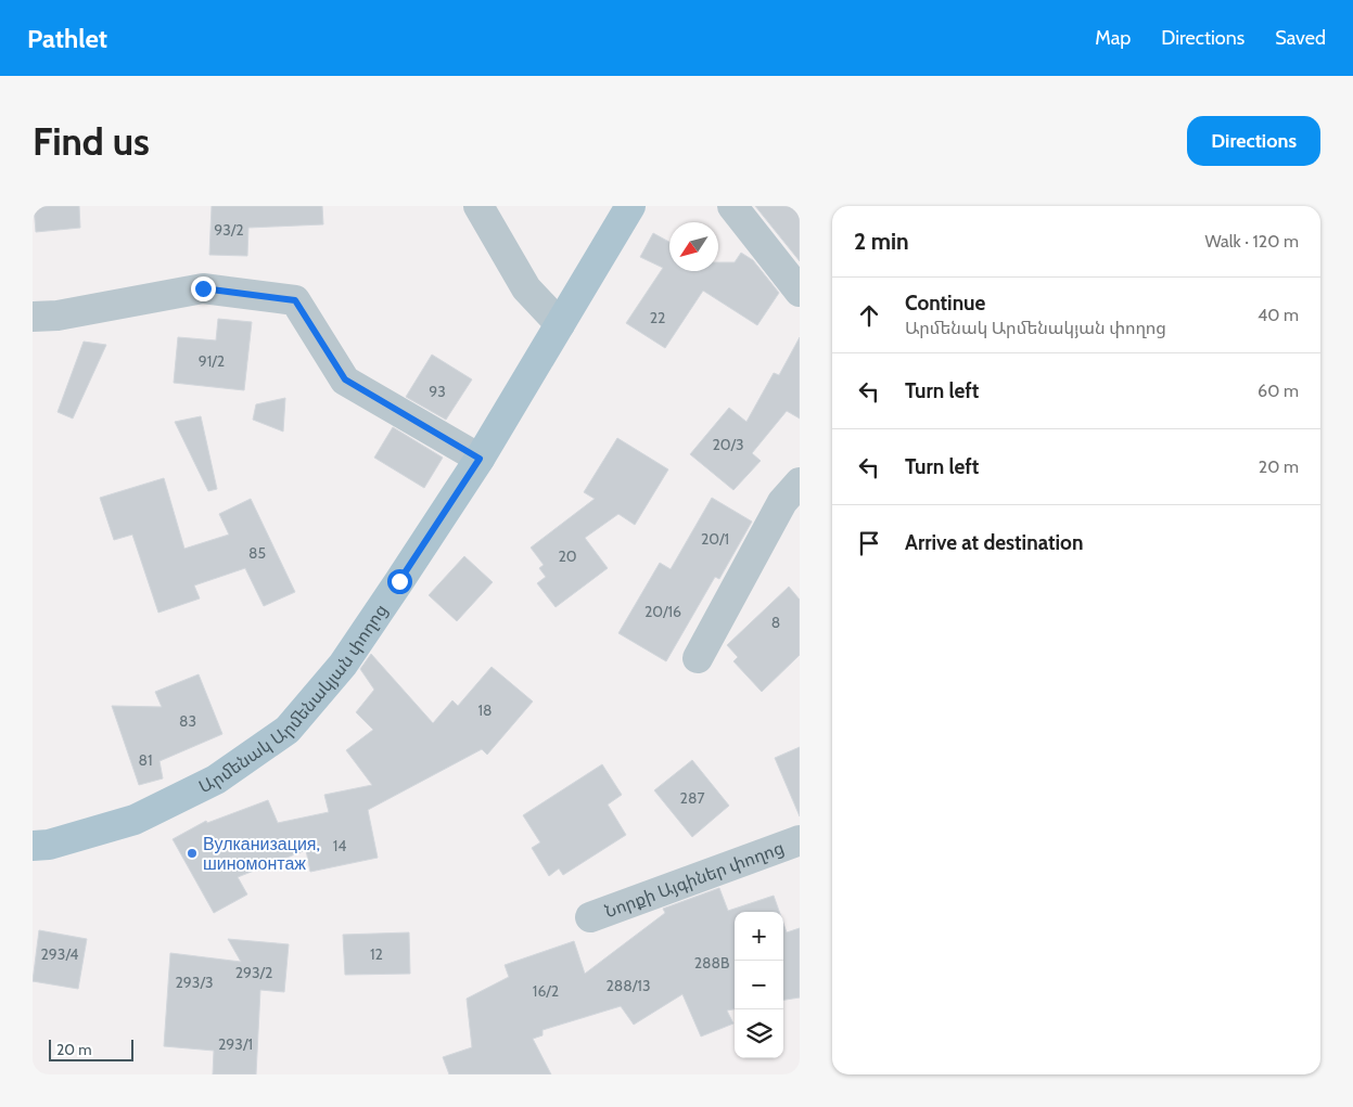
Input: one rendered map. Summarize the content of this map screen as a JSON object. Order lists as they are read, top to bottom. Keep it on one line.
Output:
{"streets":{"main road":["Արմենակ Արմենակյան փողոց"],"street":["Նորքի Այգիներ փողոց"]},"places":["Вулканизация, шиномонтаж"],"house_numbers":["93/2","22","91/2","93","20/3","20/1","85","20","20/16","8","18","83","81","287","14","293/4","12","288B","293/2","293/3","288/13","16/2","293/1"],"scale_bar":"20 m","north":"bottom left","page":{"header":"Pathlet","nav":["Map","Directions","Saved"],"buttons":"Directions","title":"Find us","heading":["2 min","Walk · 120 m"],"list":[["Continue","Արմենակ Արմենակյան փողոց","40 m"],["Turn left","60 m"],["Turn left","20 m"],"Arrive at destination"],"map_buttons":["+","−"],"scale":"20 m"}}
